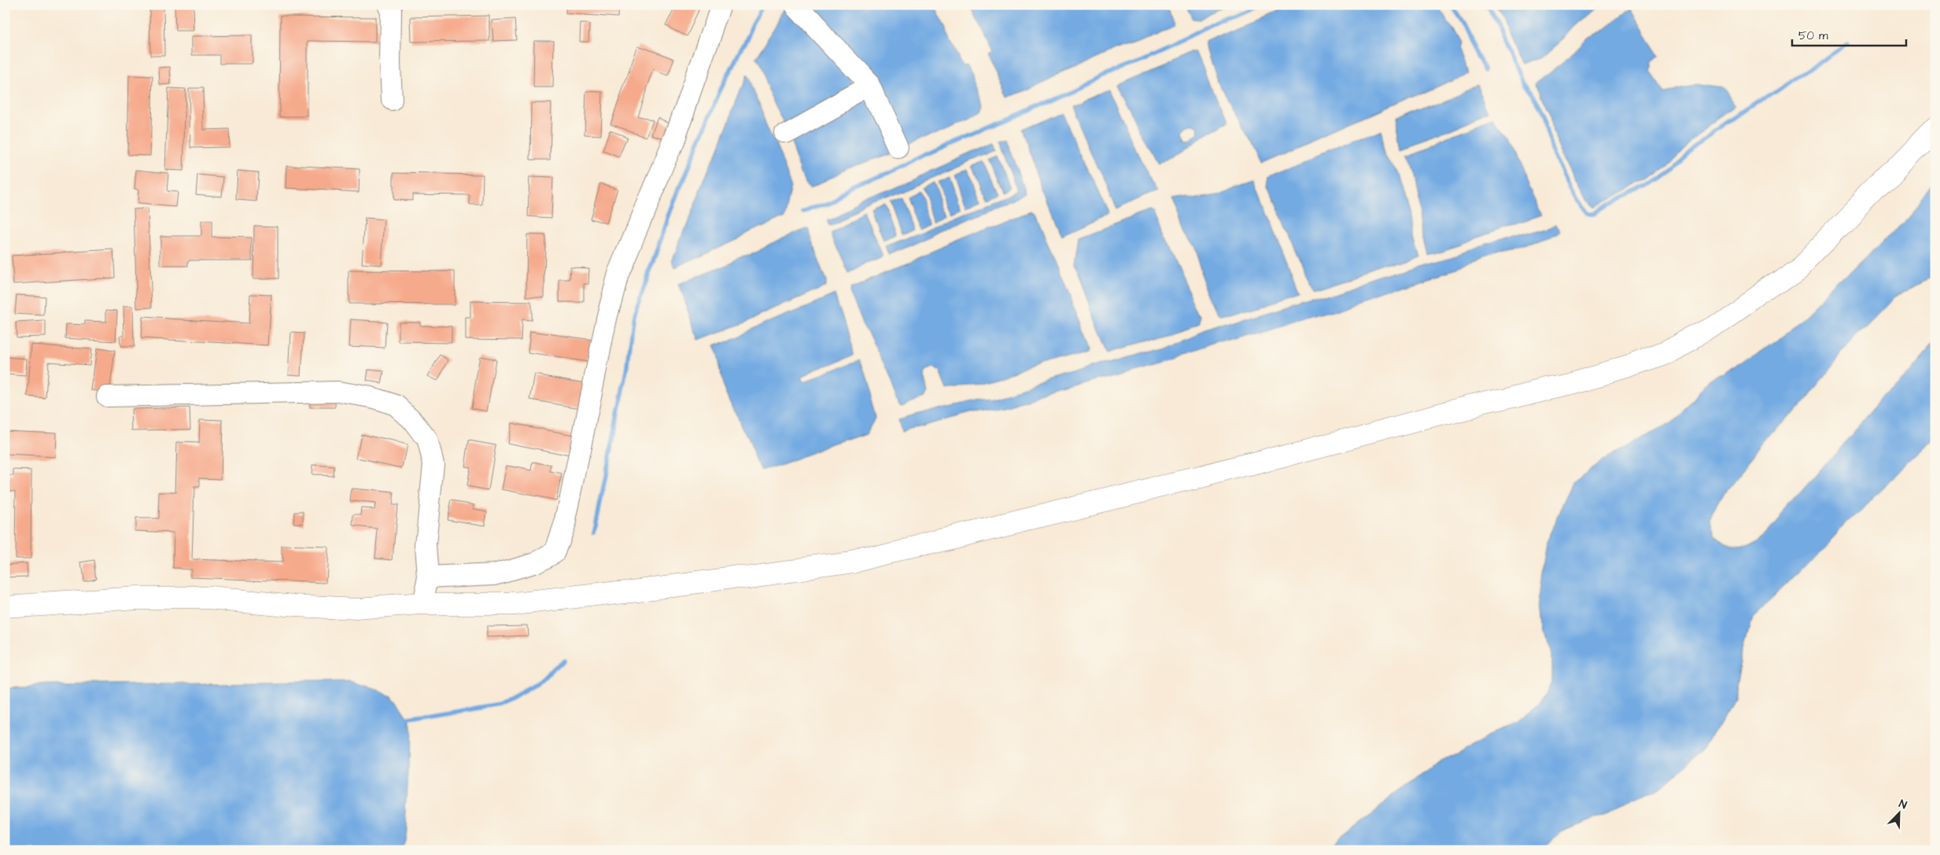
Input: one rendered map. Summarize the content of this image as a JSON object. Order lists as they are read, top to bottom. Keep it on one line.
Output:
{"scale_bar":"50 m","north":"top right"}
